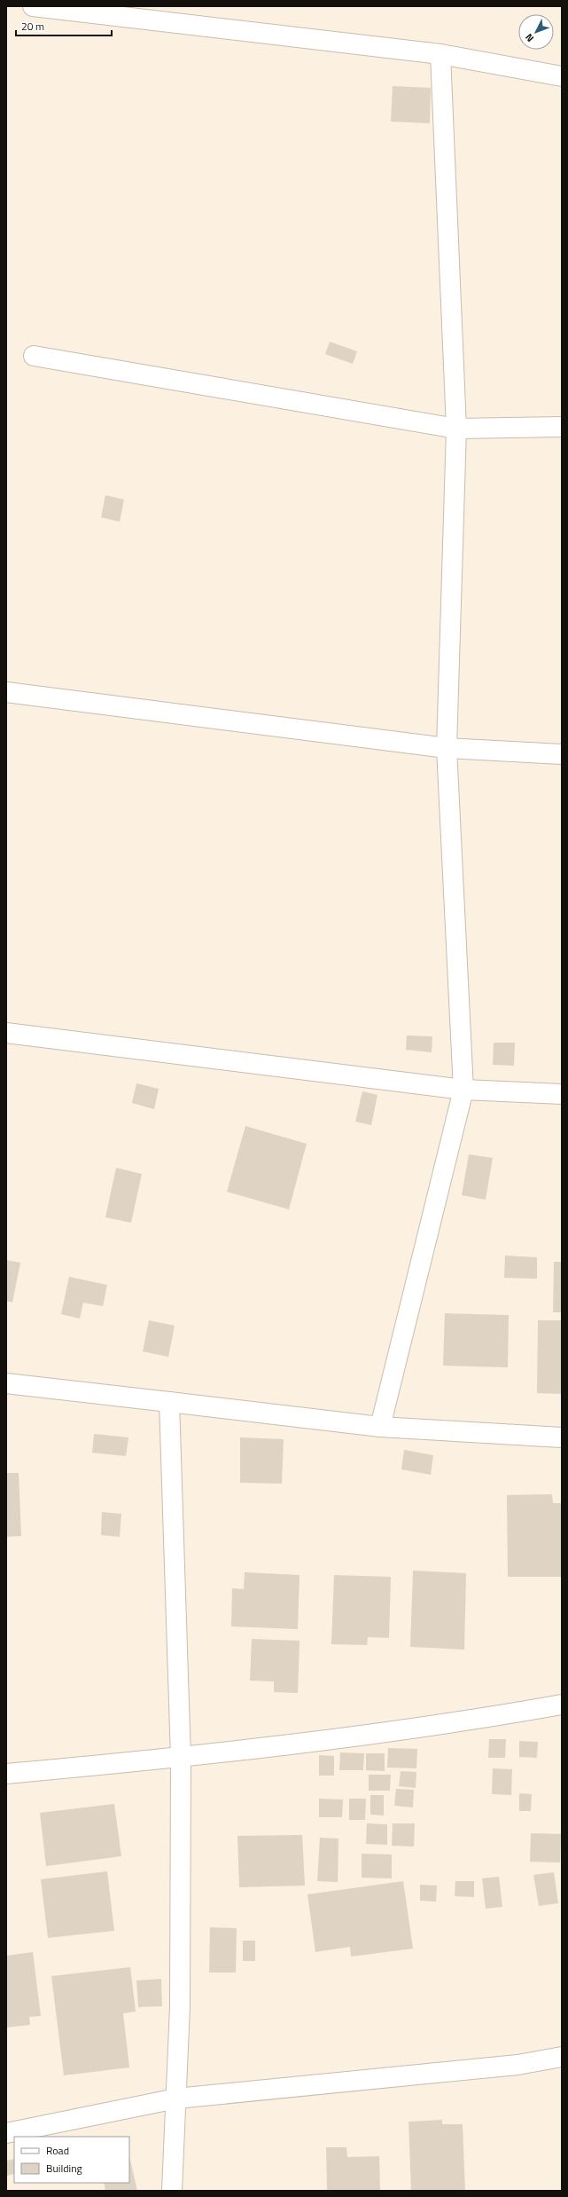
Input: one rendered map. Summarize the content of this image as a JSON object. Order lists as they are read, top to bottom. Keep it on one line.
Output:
{"legend":["Road","Building"],"scale_bar":"20 m","north":"bottom left"}
